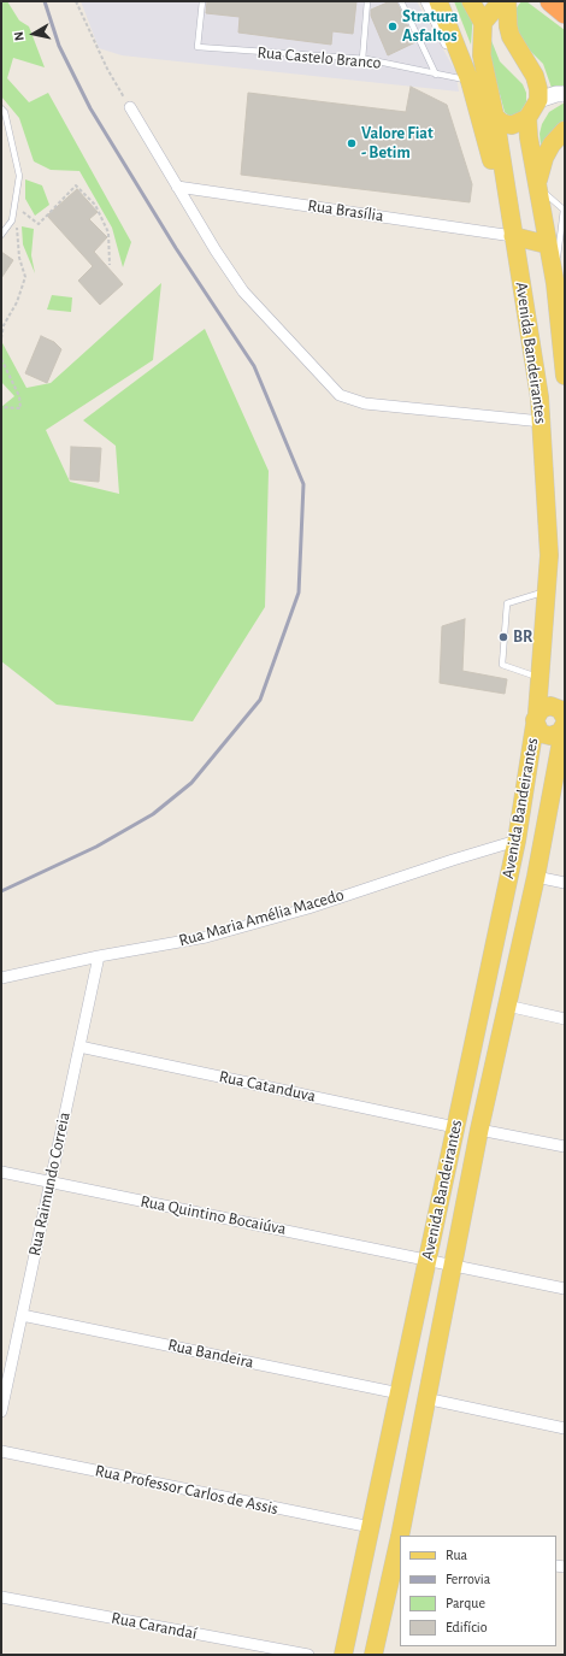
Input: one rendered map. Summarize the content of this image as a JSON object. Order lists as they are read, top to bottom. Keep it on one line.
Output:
{"streets":{"main road":["Avenida Bandeirantes"],"street":["Rua Brasília","Rua Maria Amélia Macedo","Rua Catanduva","Rua Raimundo Correia","Rua Quintino Bocaiúva","Rua Bandeira","Rua Professor Carlos de Assis","Rua Carandaí"],"lane":["Rua Castelo Branco"]},"crossings":[["Rua Brasília","Avenida Bandeirantes"],["Avenida Bandeirantes","Rua Maria Amélia Macedo"],["Avenida Bandeirantes","Rua Catanduva"],["Avenida Bandeirantes","Rua Quintino Bocaiúva"],["Avenida Bandeirantes","Rua Bandeira"],["Avenida Bandeirantes","Rua Professor Carlos de Assis"],["Rua Maria Amélia Macedo","Rua Raimundo Correia"],["Rua Catanduva","Rua Raimundo Correia"],["Rua Raimundo Correia","Rua Quintino Bocaiúva"],["Rua Raimundo Correia","Rua Bandeira"]],"places":["Stratura Asfaltos","Valore Fiat - Betim","BR"],"legend":["Rua","Ferrovia","Parque","Edifício"],"north":"left"}
